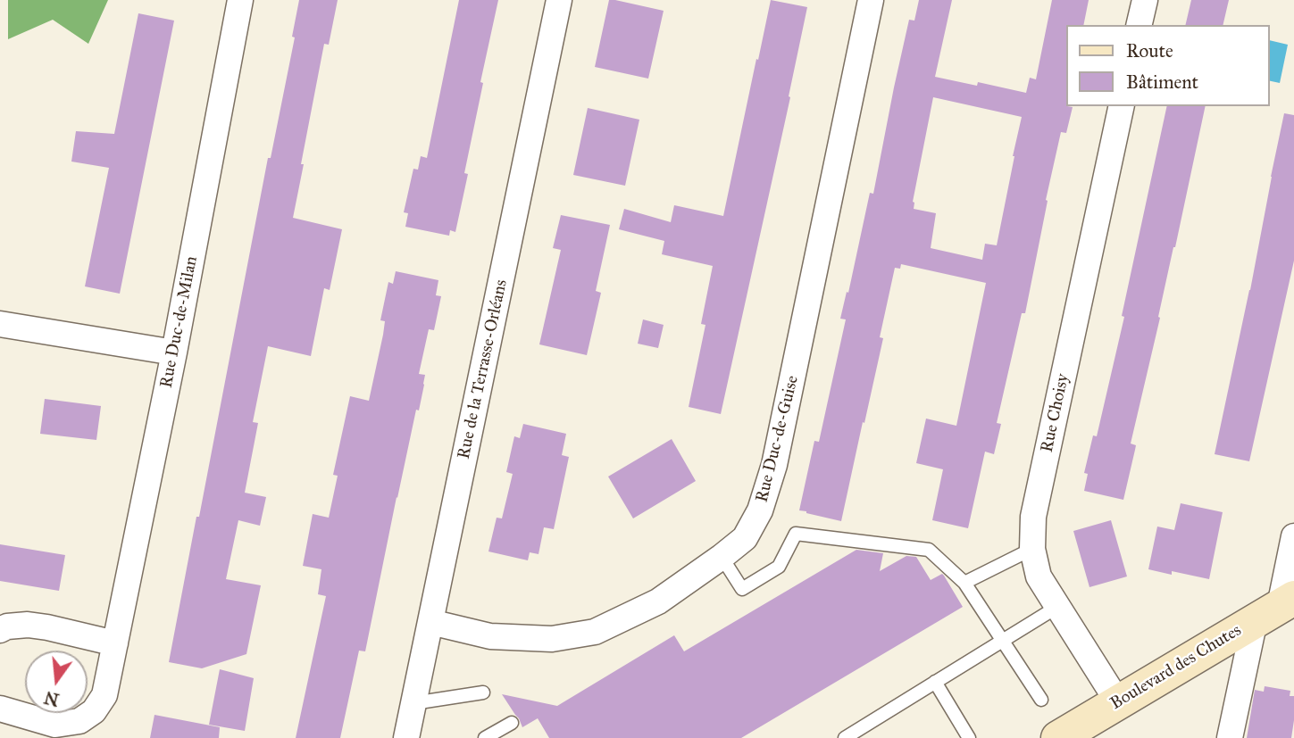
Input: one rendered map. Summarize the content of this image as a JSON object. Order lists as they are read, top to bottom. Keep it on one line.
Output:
{"streets":{"street":["Rue Duc-de-Milan","Rue de la Terrasse-Orléans","Rue Choisy","Rue Duc-de-Guise","Boulevard des Chutes"]},"crossings":[["Rue de la Terrasse-Orléans","Rue Duc-de-Guise"],["Rue Choisy","Boulevard des Chutes"]],"legend":["Route","Bâtiment"],"north":"bottom"}
